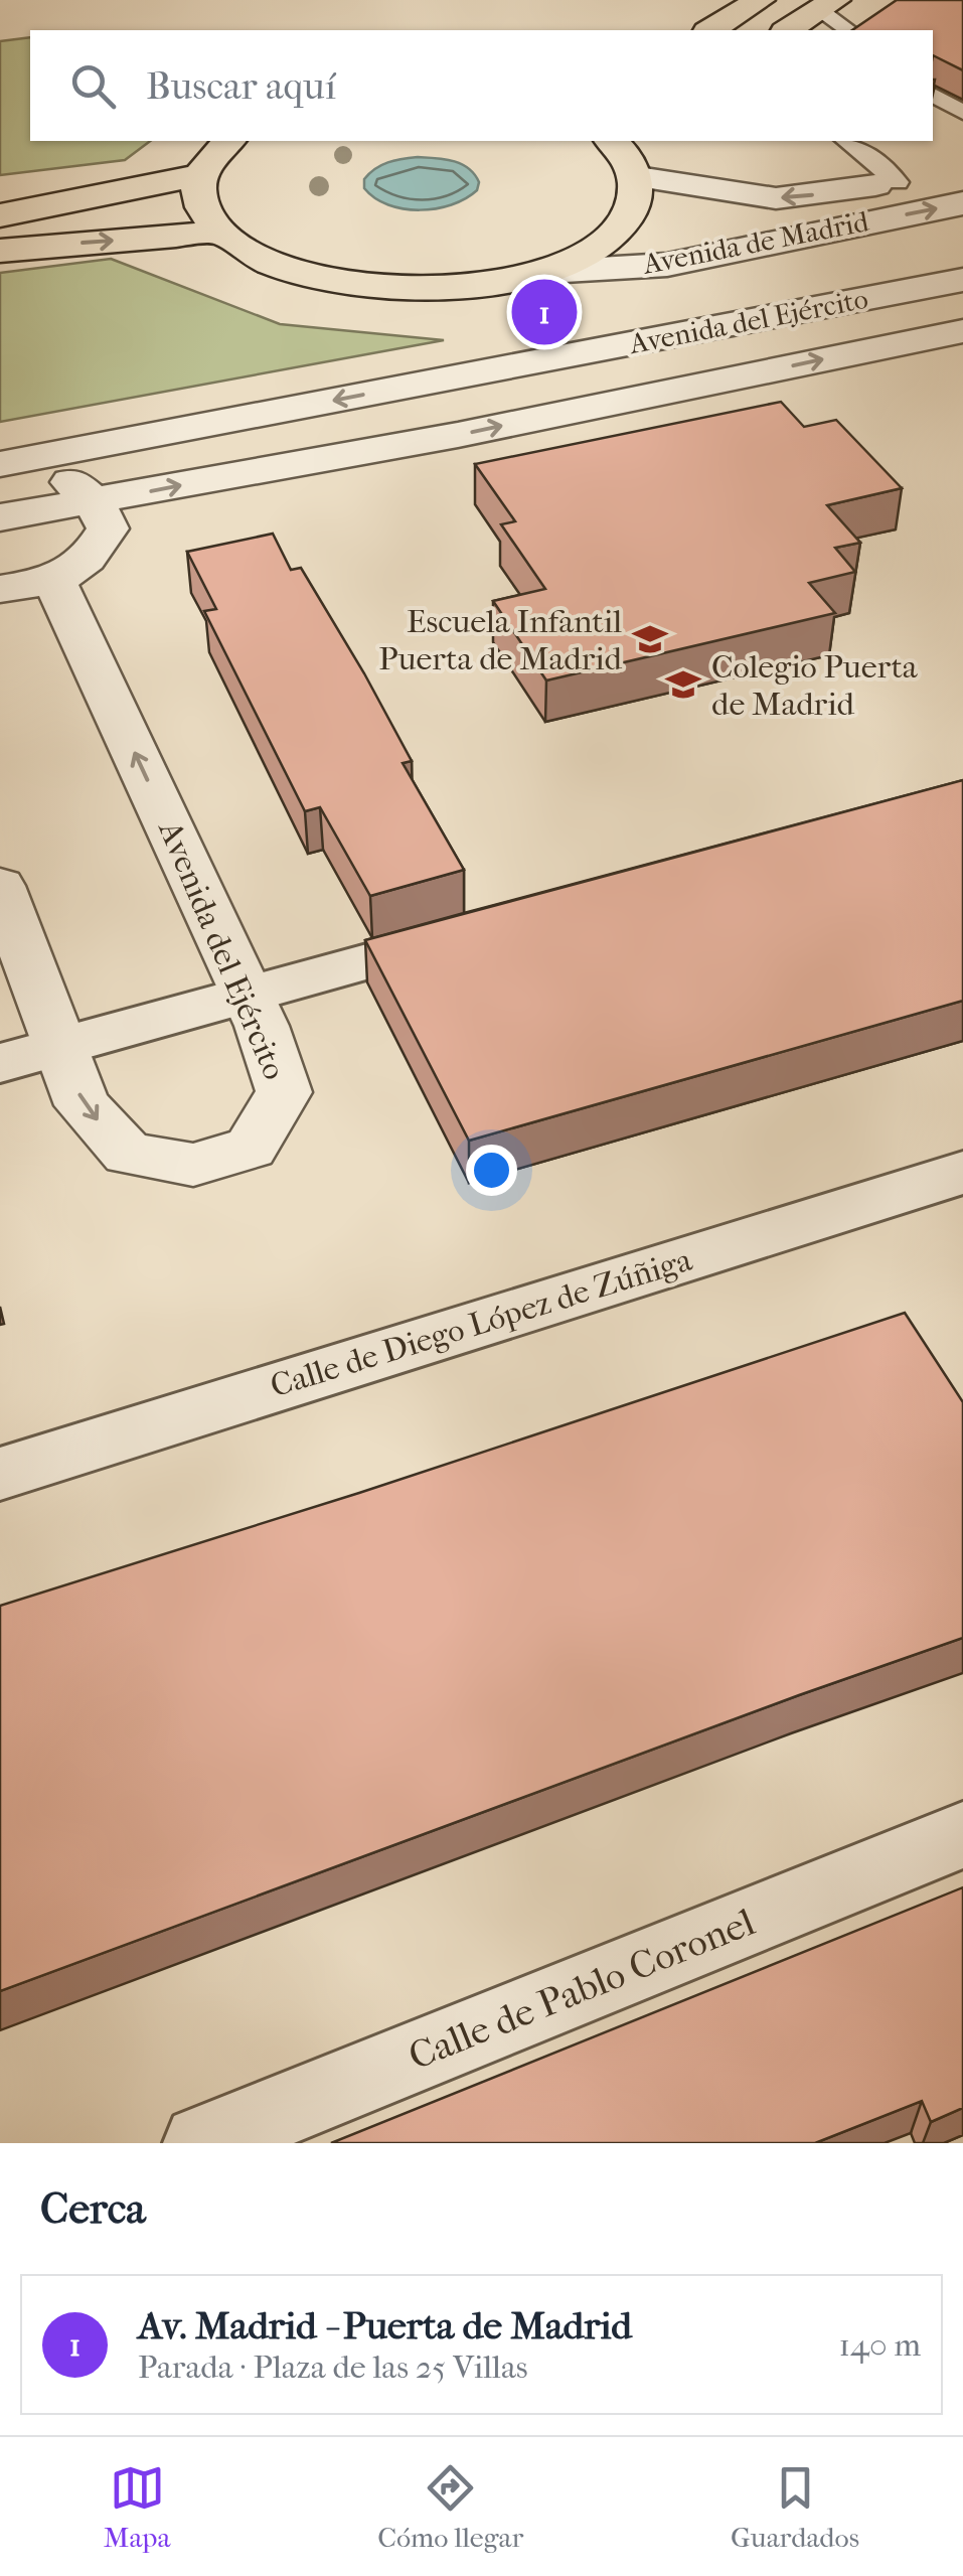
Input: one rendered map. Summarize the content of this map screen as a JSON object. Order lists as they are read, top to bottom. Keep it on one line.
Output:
{"streets":{"street":["Avenida de Madrid","Avenida del Ejército","Calle de Diego López de Zúñiga","Calle de Pablo Coronel"]},"places":{"school or university":["Escuela Infantil Puerta de Madrid","Colegio Puerta de Madrid"]},"page":{"search":"Buscar aquí","pins":"1","heading":"Cerca","list":[{"mark":"1","name":"Av. Madrid - Puerta de Madrid","note":"Parada · Plaza de las 25 Villas","value":"140 m"}],"nav":["Mapa","Cómo llegar","Guardados"]}}
